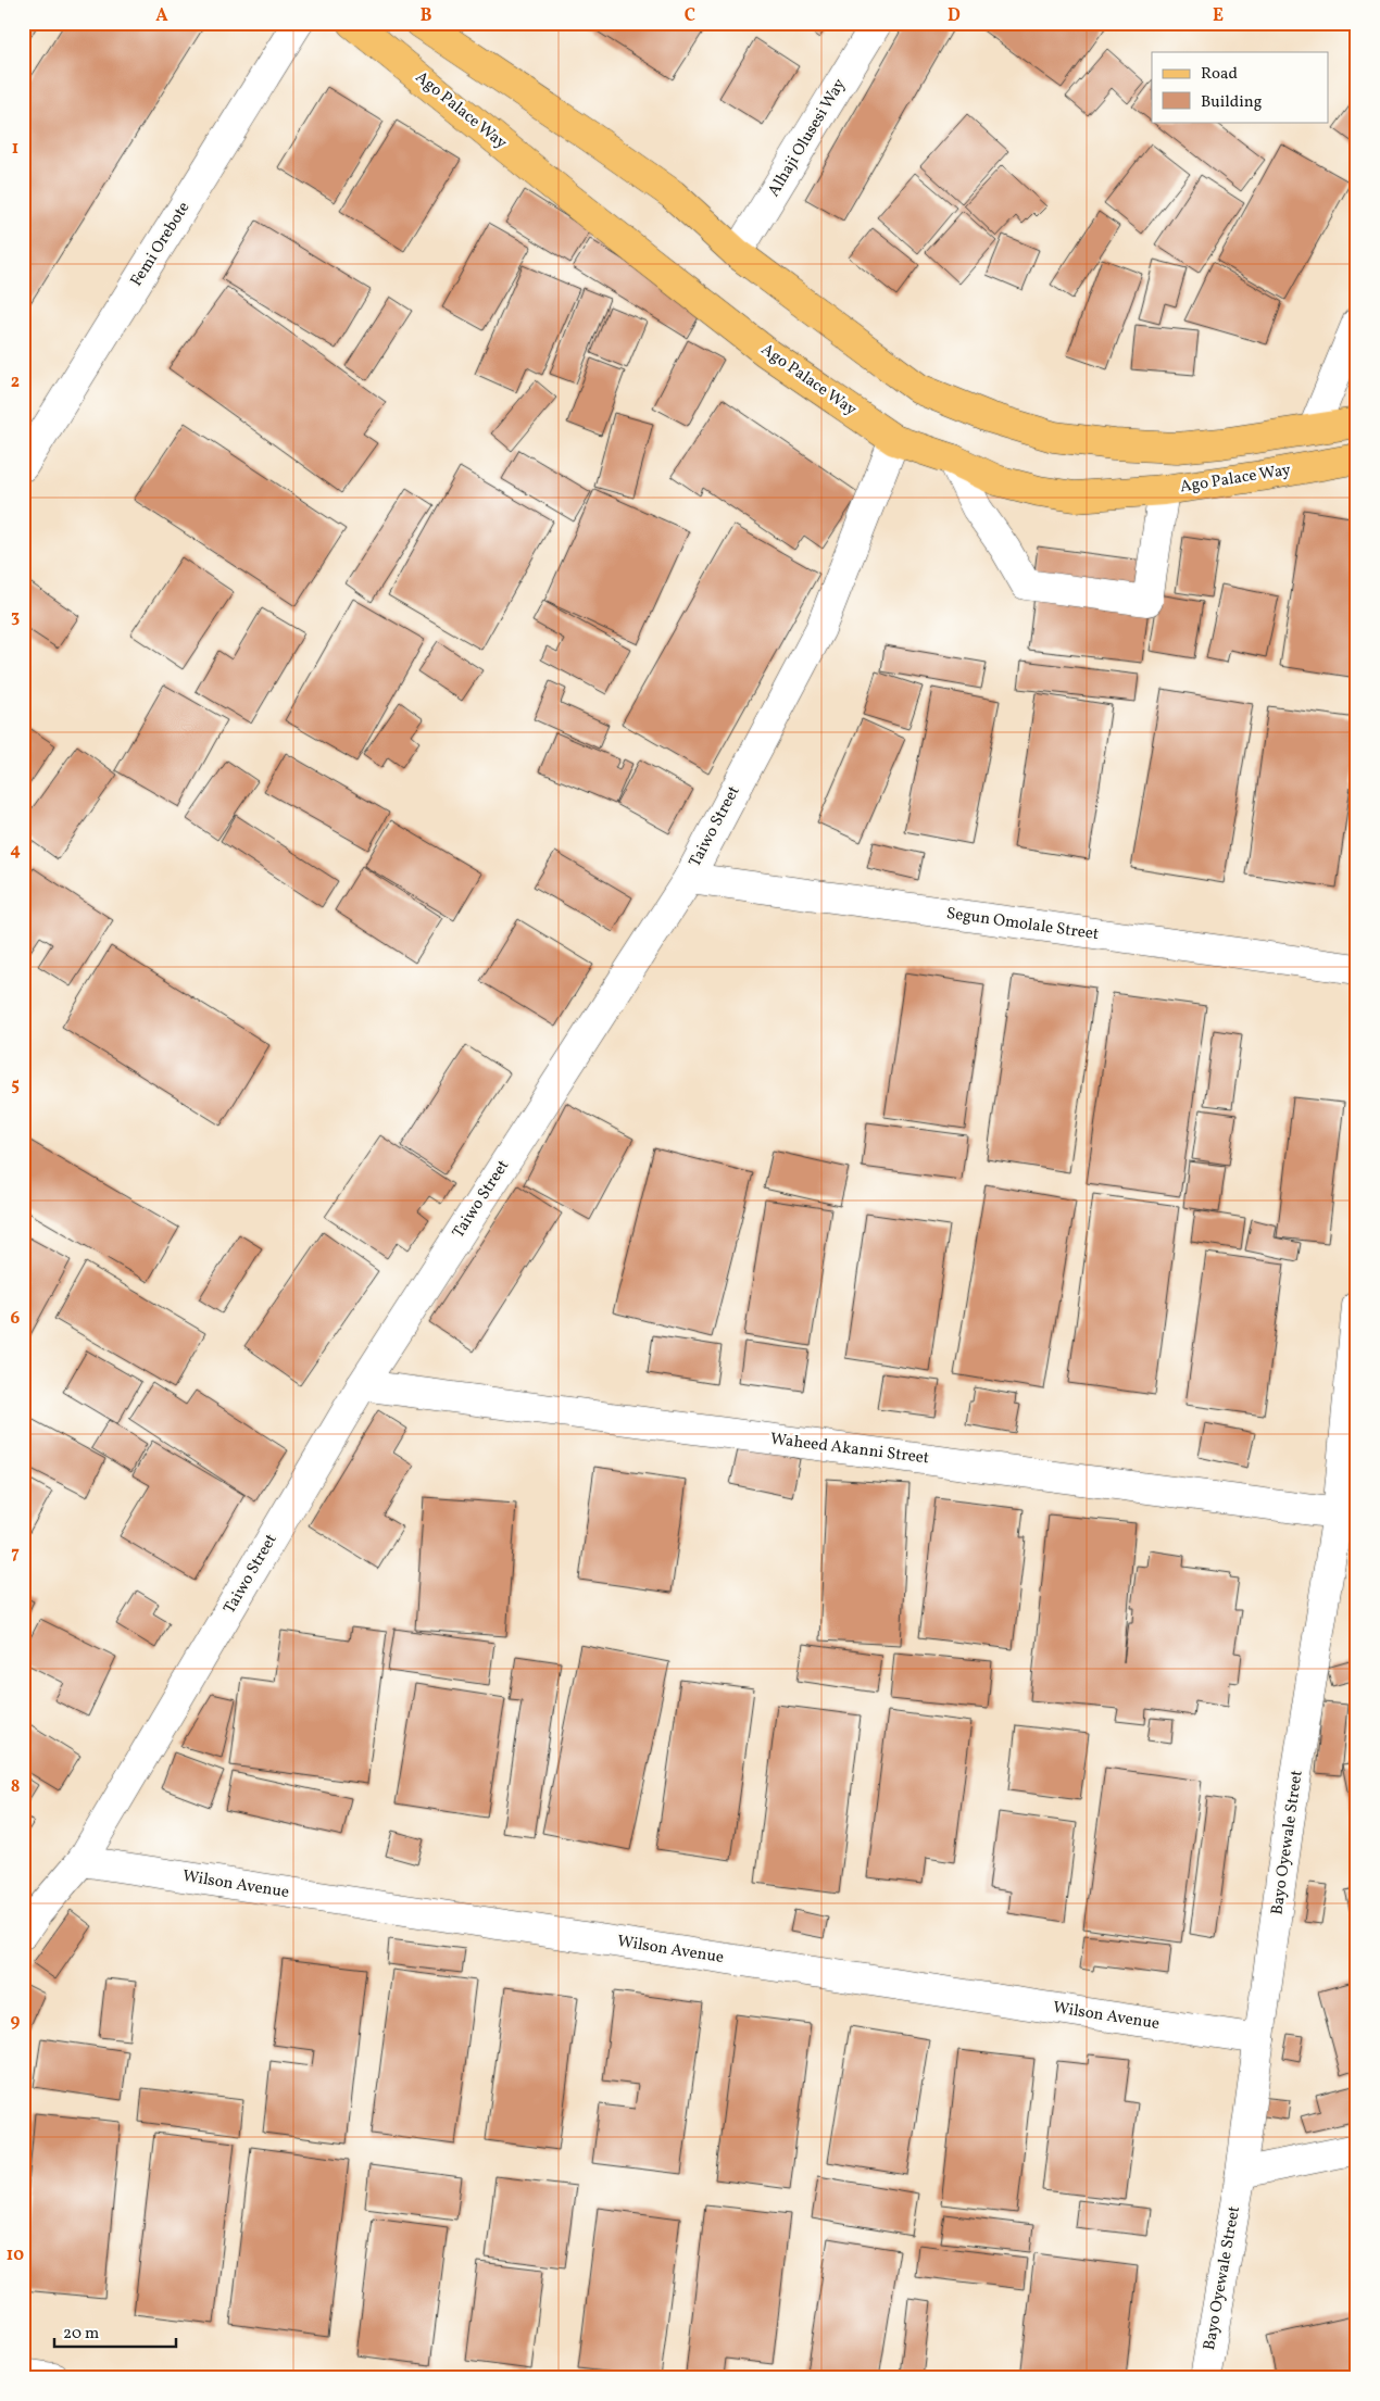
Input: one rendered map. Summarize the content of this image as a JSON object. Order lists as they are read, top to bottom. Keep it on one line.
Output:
{"streets":{"main road":["Ago Palace Way"],"street":["Alhaji Olusesi Way","Femi Orebote","Taiwo Street","Segun Omolale Street","Waheed Akanni Street","Bayo Oyewale Street","Wilson Avenue"]},"crossings":[["Ago Palace Way","Taiwo Street"],["Taiwo Street","Segun Omolale Street"],["Taiwo Street","Waheed Akanni Street"],["Taiwo Street","Wilson Avenue"],["Waheed Akanni Street","Bayo Oyewale Street"],["Bayo Oyewale Street","Wilson Avenue"]],"legend":["Road","Building"],"scale_bar":"20 m","grid":{"columns":["A","B","C","D","E"],"rows":["1","2","3","4","5","6","7","8","9","10"]}}
